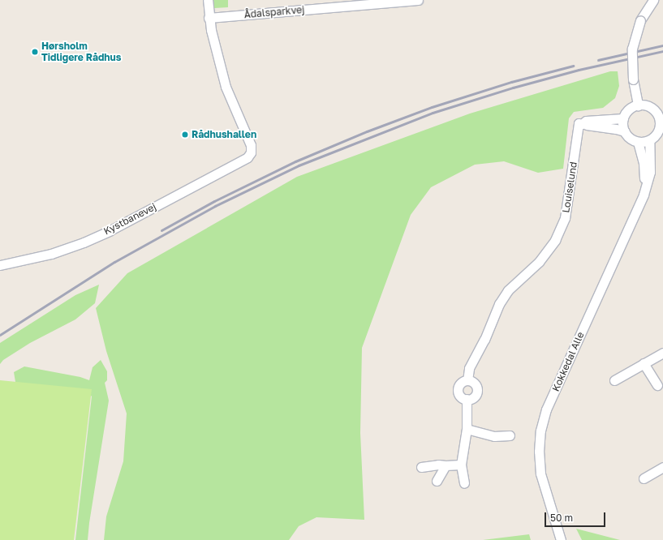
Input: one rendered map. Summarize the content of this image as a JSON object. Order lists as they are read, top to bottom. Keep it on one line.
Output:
{"streets":{"street":["Ådalsparkvej","Louiselund","Kystbanevej","Kokkedal Alle"]},"crossings":[["Ådalsparkvej","Kystbanevej"]],"places":["Hørsholm Tidligere Rådhus","Rådhushallen"],"scale_bar":"50 m"}
